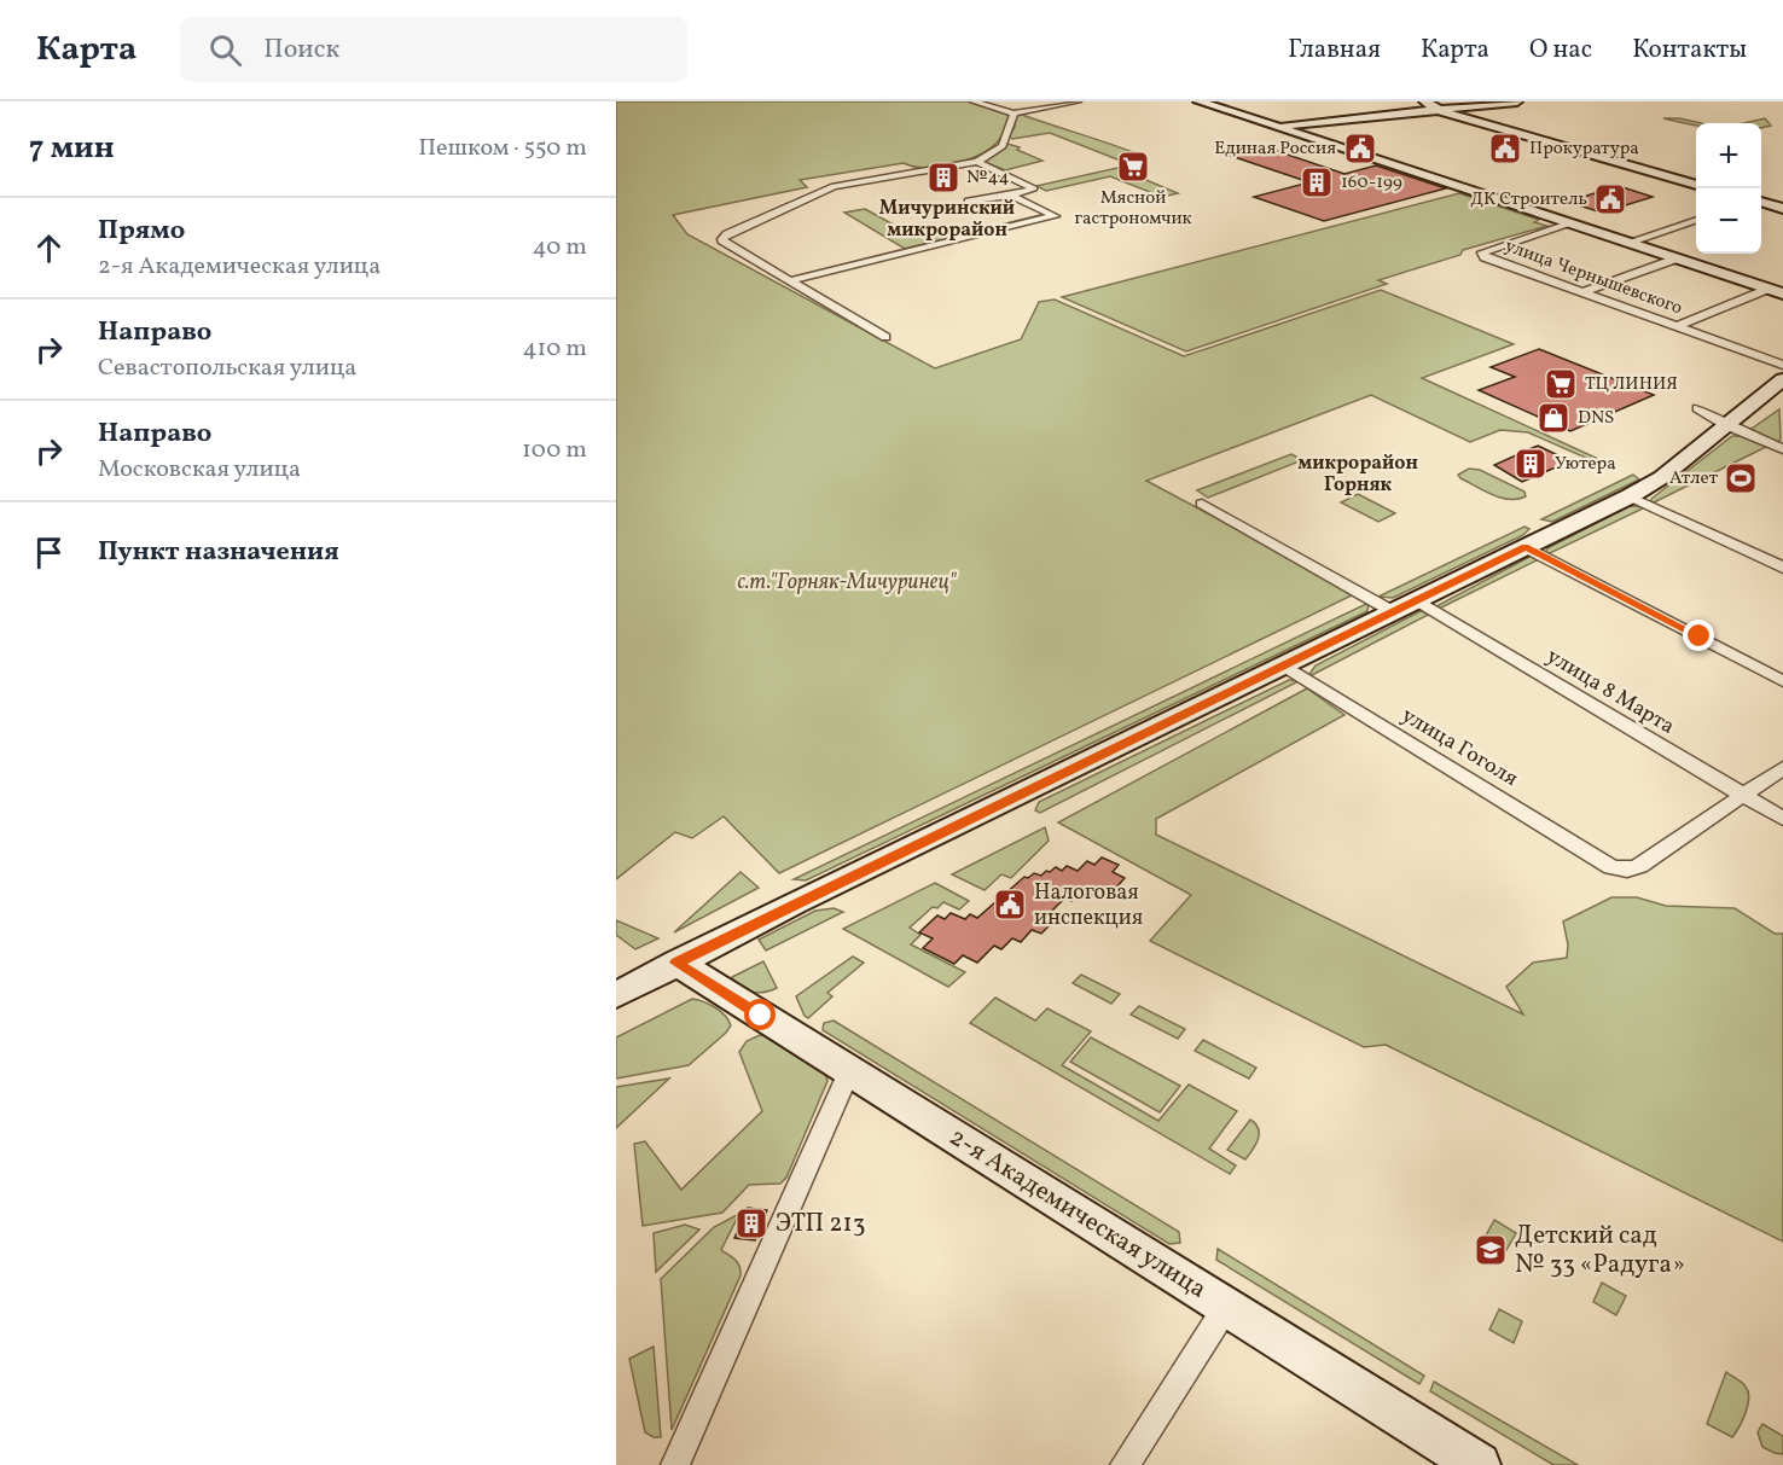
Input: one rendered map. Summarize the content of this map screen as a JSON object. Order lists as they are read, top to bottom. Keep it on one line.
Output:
{"streets":{"main road":["2-я Академическая улица"],"street":["улица Чернышевского","улица 8 Марта","улица Гоголя"]},"crossings":[["улица 8 Марта","улица Гоголя"]],"districts":["Мичуринский микрорайон","микрорайон Горняк"],"parks":["с.т.\"Горняк-Мичуринец\""],"places":{"public building":["Единая Россия","Прокуратура","ДК Строитель","Налоговая инспекция"],"supermarket":["Мясной гастрономчик","ТЦ ЛИНИЯ"],"building":["№44","160-199","Уютера","ЭТП 213"],"shop":["DNS"],"sports":["Атлет"],"school or university":["Детский сад № 33 «Радуга»"]},"page":{"header":"Карта","search":"Поиск","nav":["Главная","Карта","О нас","Контакты"],"heading":["7 мин","Пешком · 550 m"],"map_buttons":["+","−"],"list":[["Прямо","2-я Академическая улица","40 m"],["Направо","Севастопольская улица","410 m"],["Направо","Московская улица","100 m"],"Пункт назначения"]}}
